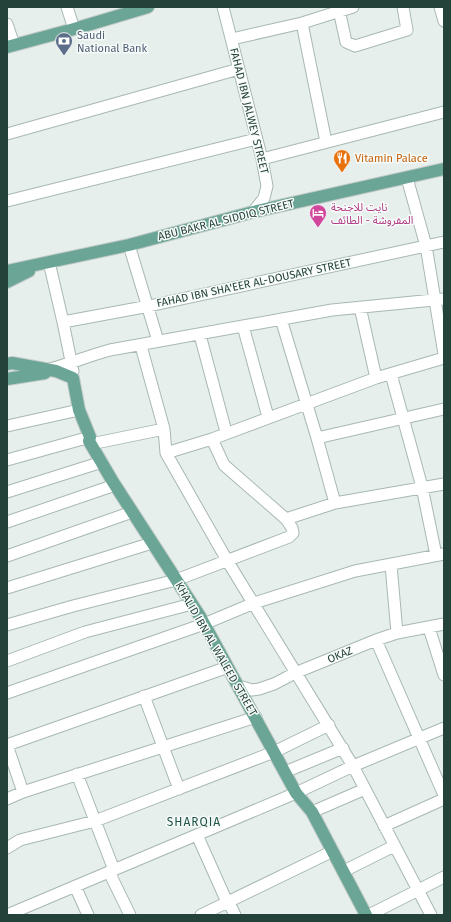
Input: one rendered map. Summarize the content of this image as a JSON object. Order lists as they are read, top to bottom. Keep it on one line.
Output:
{"streets":{"main road":["ABU BAKR AL SIDDIQ STREET","KHALID IBN AL WALEED STREET"],"street":["FAHAD IBN JALWEY STREET","FAHAD IBN SHA'EER AL-DOUSARY STREET","OKAZ"]},"crossings":[["FAHAD IBN JALWEY STREET","ABU BAKR AL SIDDIQ STREET"],["KHALID IBN AL WALEED STREET","OKAZ"]],"districts":["SHARQIA"],"places":{"bank":["Saudi National Bank"],"restaurant":["Vitamin Palace"],"hotel":["نايت للاجنحة المفروشة - الطائف"]}}
